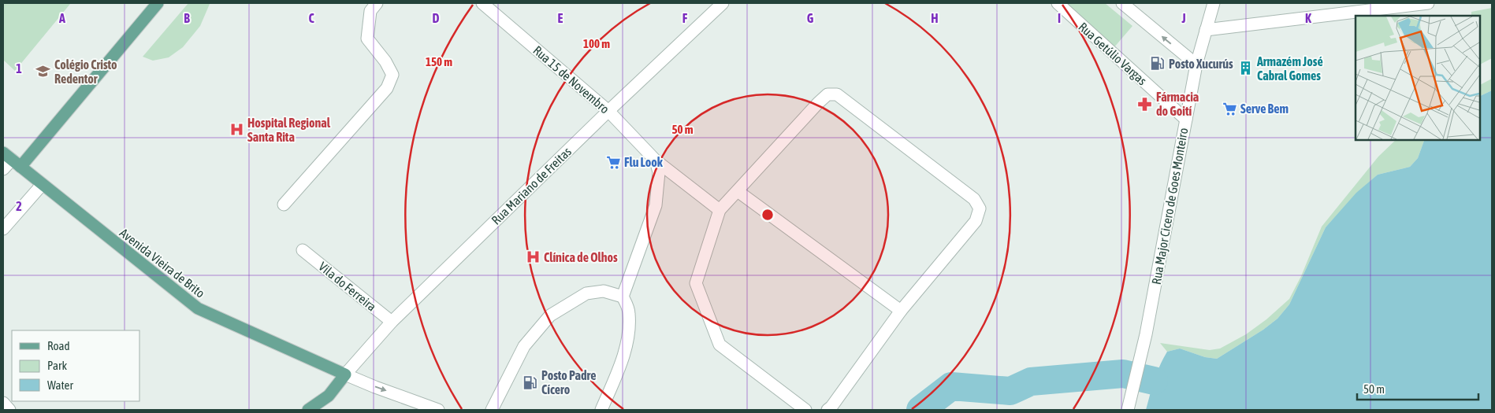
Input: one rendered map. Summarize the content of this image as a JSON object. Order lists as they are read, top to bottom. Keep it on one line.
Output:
{"streets":{"main road":["Avenida Vieira de Brito"],"street":["Rua Getúlio Vargas","Rua 15 de Novembro","Rua Mariano de Freitas","Rua Major Cicero de Goes Monteiro","Vila do Ferreira"]},"crossings":[["Rua Getúlio Vargas","Rua Major Cicero de Goes Monteiro"],["Rua 15 de Novembro","Rua Mariano de Freitas"],["Rua Mariano de Freitas","Avenida Vieira de Brito"],["Rua Mariano de Freitas","Vila do Ferreira"]],"places":{"fuel station":["Posto Xucurús","Posto Padre Cícero"],"building":["Armazém José Cabral Gomes"],"school or university":["Colégio Cristo Redentor"],"pharmacy":["Fármacia do Goití"],"supermarket":["Serve Bem","Flu Look"],"hospital":["Hospital Regional Santa Rita","Clínica de Olhos"]},"legend":["Road","Park","Water"],"scale_bar":"50 m","grid":{"columns":["A","B","C","D","E","F","G","H","I","J","K"],"rows":["1","2"]},"rings":["100 m","150 m","50 m"]}
